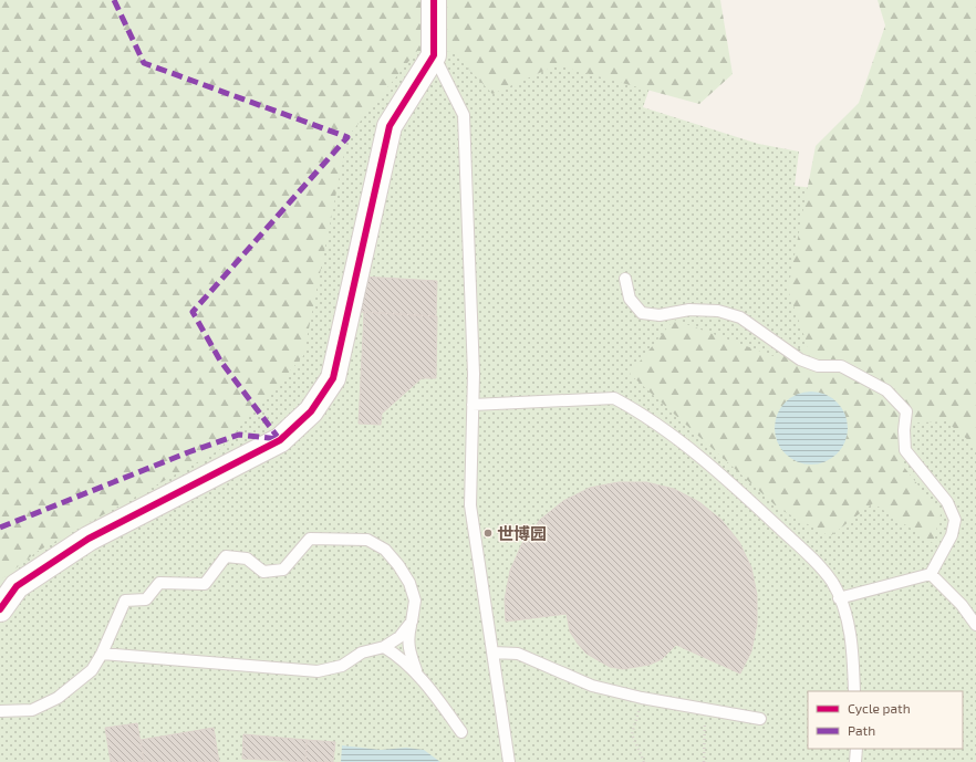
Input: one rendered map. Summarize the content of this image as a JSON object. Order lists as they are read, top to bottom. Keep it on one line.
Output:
{"places":["世博园"],"legend":["Cycle path","Path"]}
